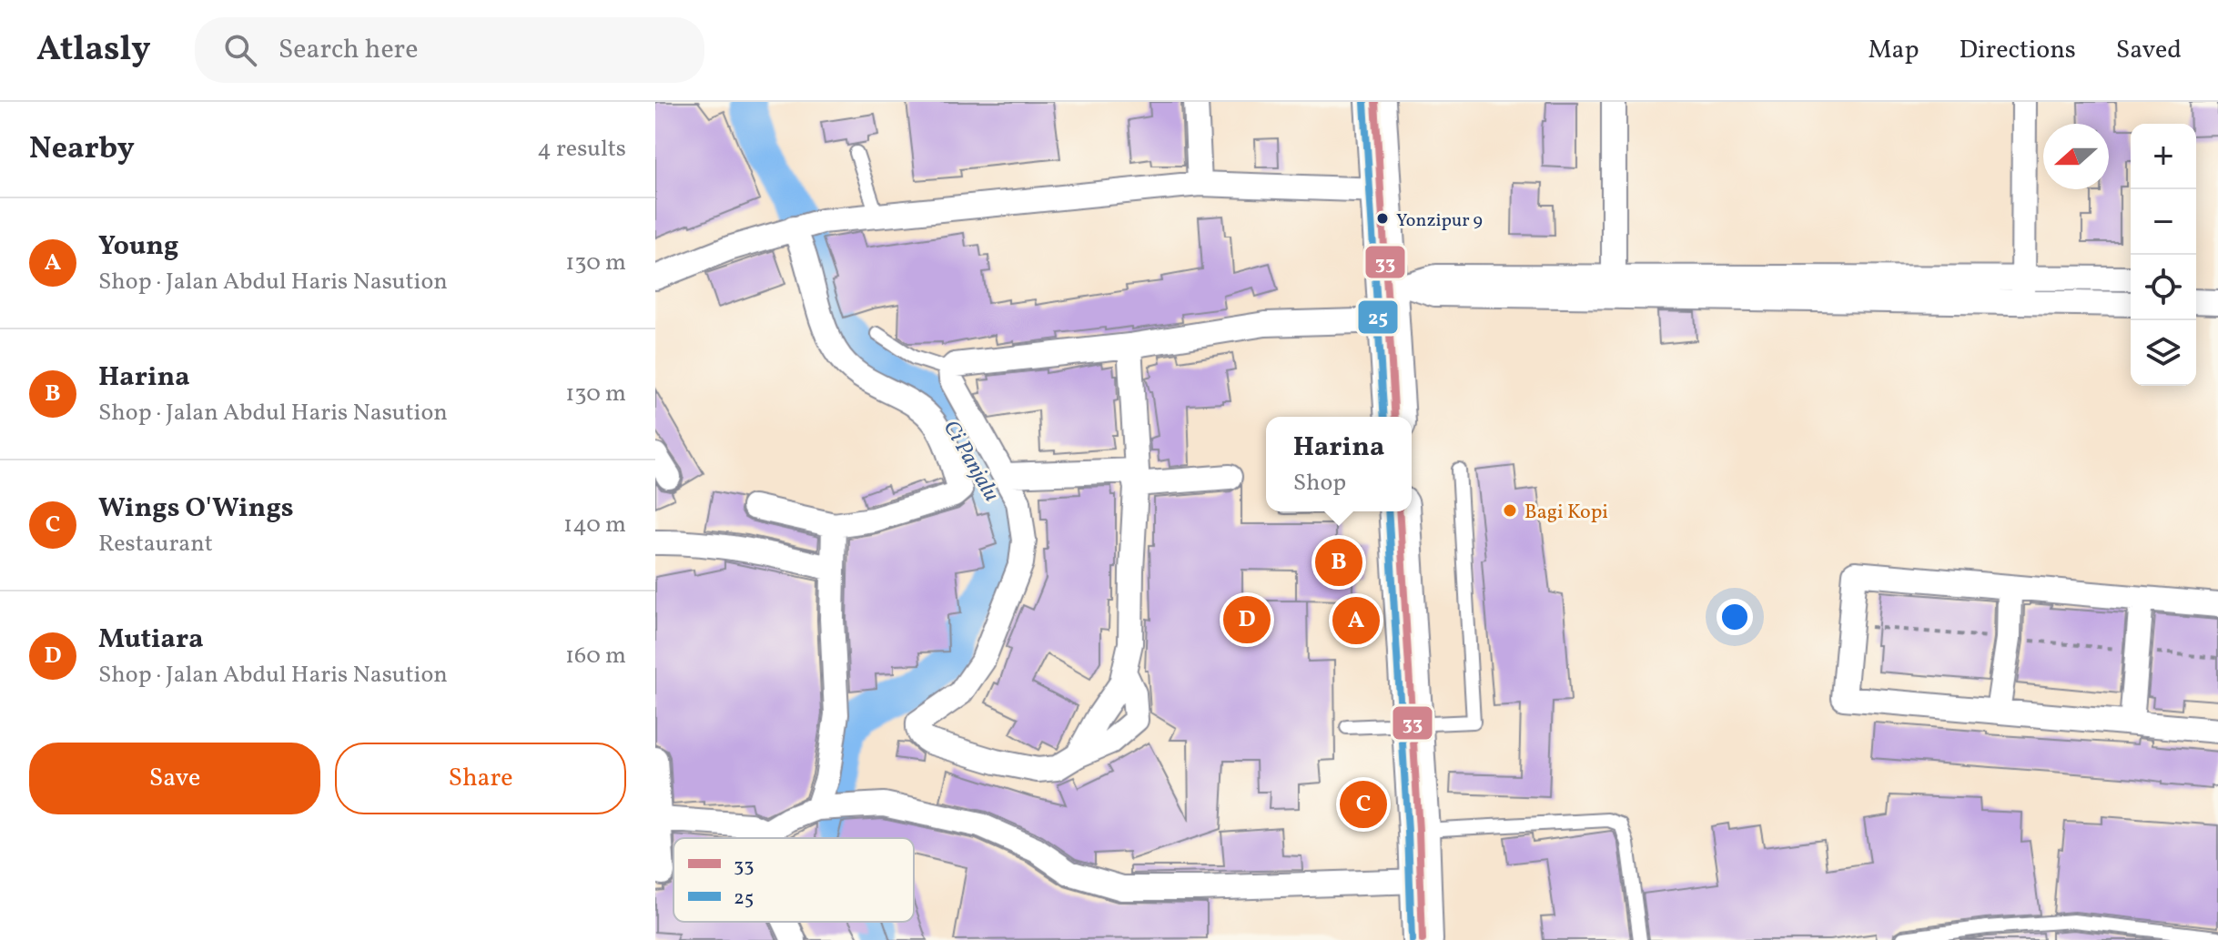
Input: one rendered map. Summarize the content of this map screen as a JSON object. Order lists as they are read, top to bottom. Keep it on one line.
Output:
{"water":["Ci Panjalu"],"places":["Yonzipur 9","Bagi Kopi"],"lines":["transit line 33","transit line 25"],"legend":["33","25"],"north":"left","page":{"header":"Atlasly","search":"Search here","nav":["Map","Directions","Saved"],"heading":["Nearby","4 results"],"map_buttons":["+","−"],"list":[{"mark":"A","name":"Young","note":"Shop · Jalan Abdul Haris Nasution","value":"130 m"},{"mark":"B","name":"Harina","note":"Shop · Jalan Abdul Haris Nasution","value":"130 m"},{"mark":"C","name":"Wings O'Wings","note":"Restaurant","value":"140 m"},{"mark":"D","name":"Mutiara","note":"Shop · Jalan Abdul Haris Nasution","value":"160 m"}],"popup":["Harina","Shop"],"pins":["B","D","A","C"],"buttons":["Save","Share"]}}
